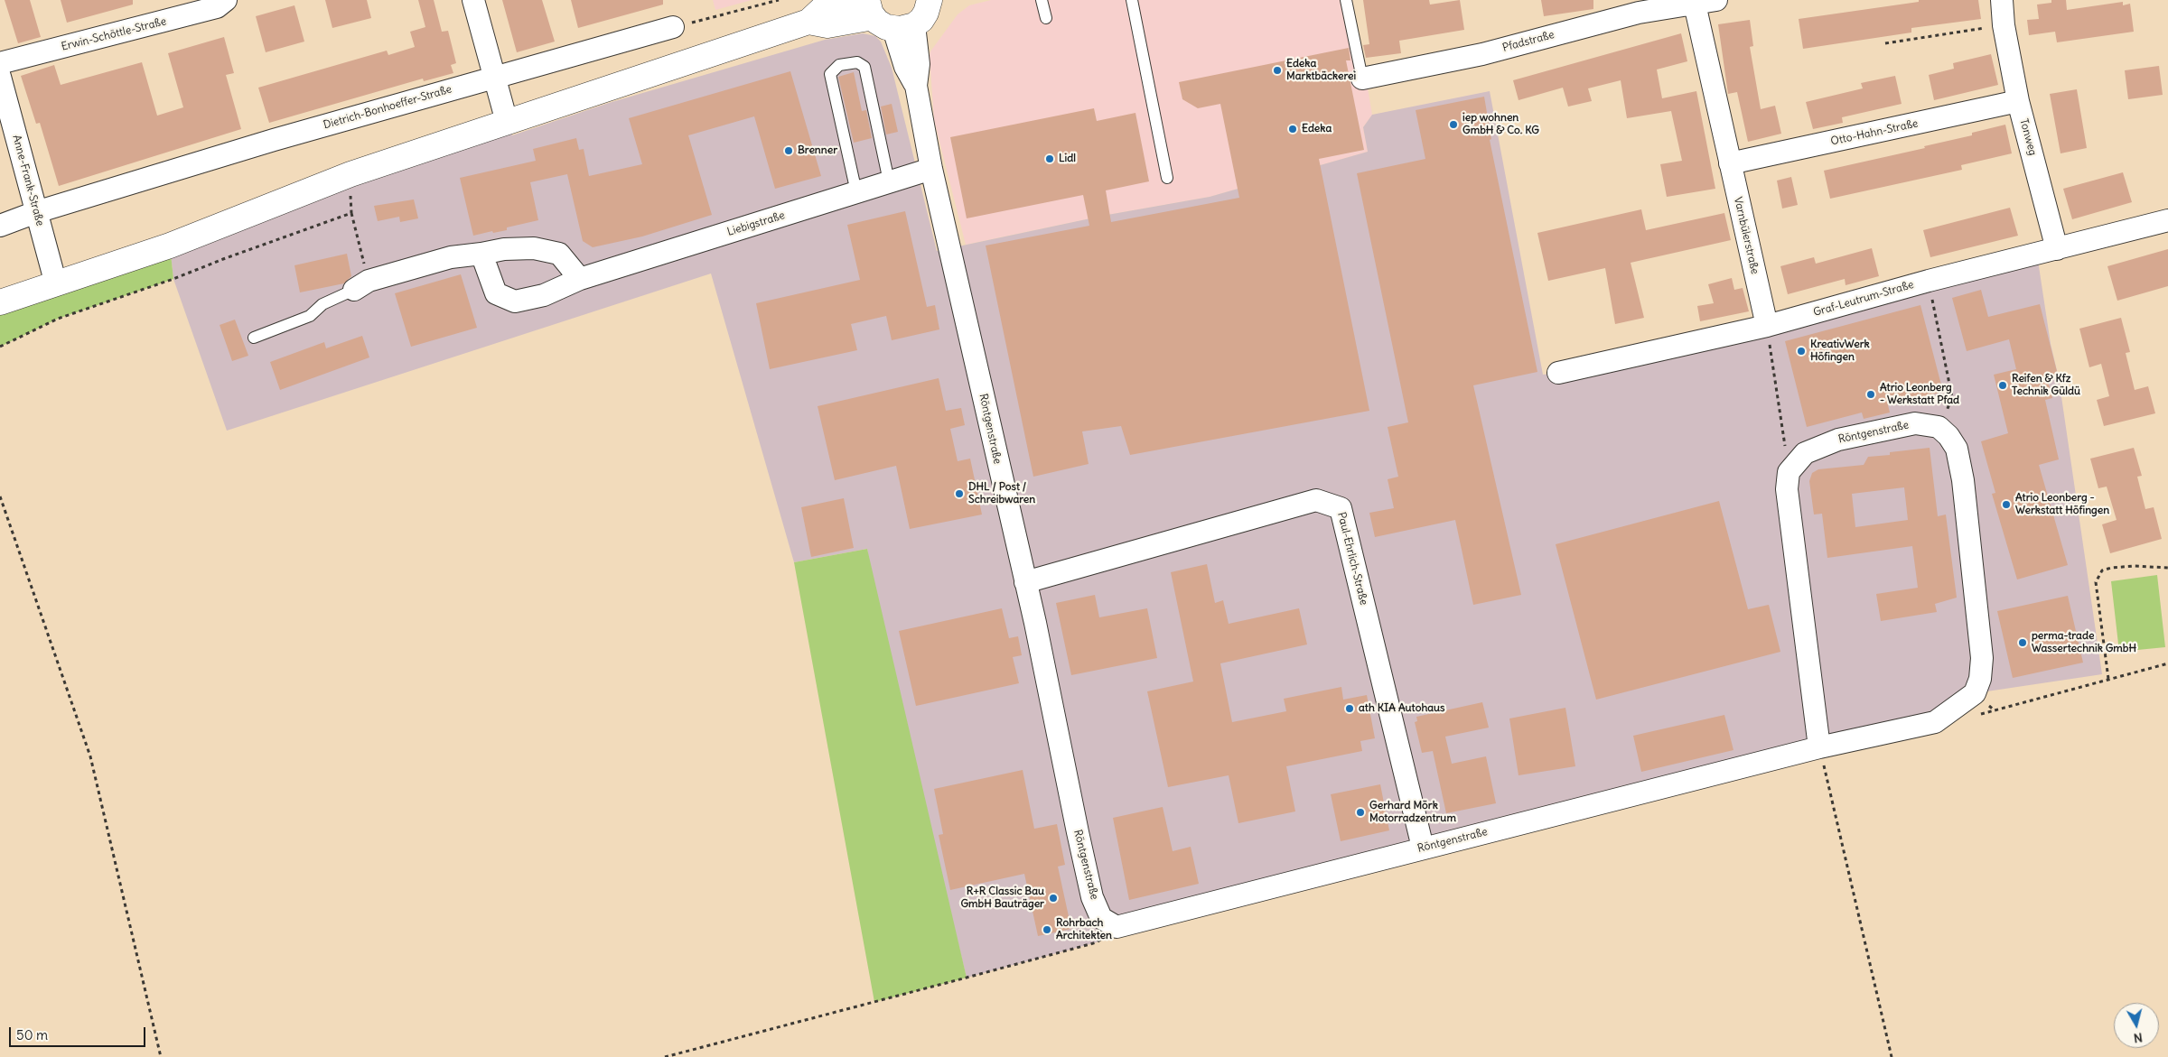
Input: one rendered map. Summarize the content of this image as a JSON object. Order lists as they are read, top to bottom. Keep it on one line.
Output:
{"streets":{"street":["Erwin-Schöttle-Straße","Pfadstraße","Dietrich-Bonhoeffer-Straße","Otto-Hahn-Straße","Tonweg","Anne-Frank-Straße","Liebigstraße","Varnbülerstraße","Graf-Leutrum-Straße","Röntgenstraße","Paul-Ehrlich-Straße"]},"crossings":[["Pfadstraße","Varnbülerstraße"],["Dietrich-Bonhoeffer-Straße","Anne-Frank-Straße"],["Otto-Hahn-Straße","Tonweg"],["Otto-Hahn-Straße","Varnbülerstraße"],["Tonweg","Graf-Leutrum-Straße"],["Liebigstraße","Röntgenstraße"],["Varnbülerstraße","Graf-Leutrum-Straße"],["Röntgenstraße","Paul-Ehrlich-Straße"]],"places":["Edeka Marktbäckerei","iep wohnen GmbH & Co. KG","Edeka","Brenner","Lidl","KreativWerk Höfingen","Reifen & Kfz Technik Güldü","Atrio Leonberg - Werkstatt Pfad","DHL / Post / Schreibwaren","Atrio Leonberg - Werkstatt Höfingen","perma-trade Wassertechnik GmbH","ath KIA Autohaus","Gerhard Mörk Motorradzentrum","R+R Classic Bau GmbH Bauträger","Rohrbach Architekten"],"scale_bar":"50 m","north":"bottom"}
